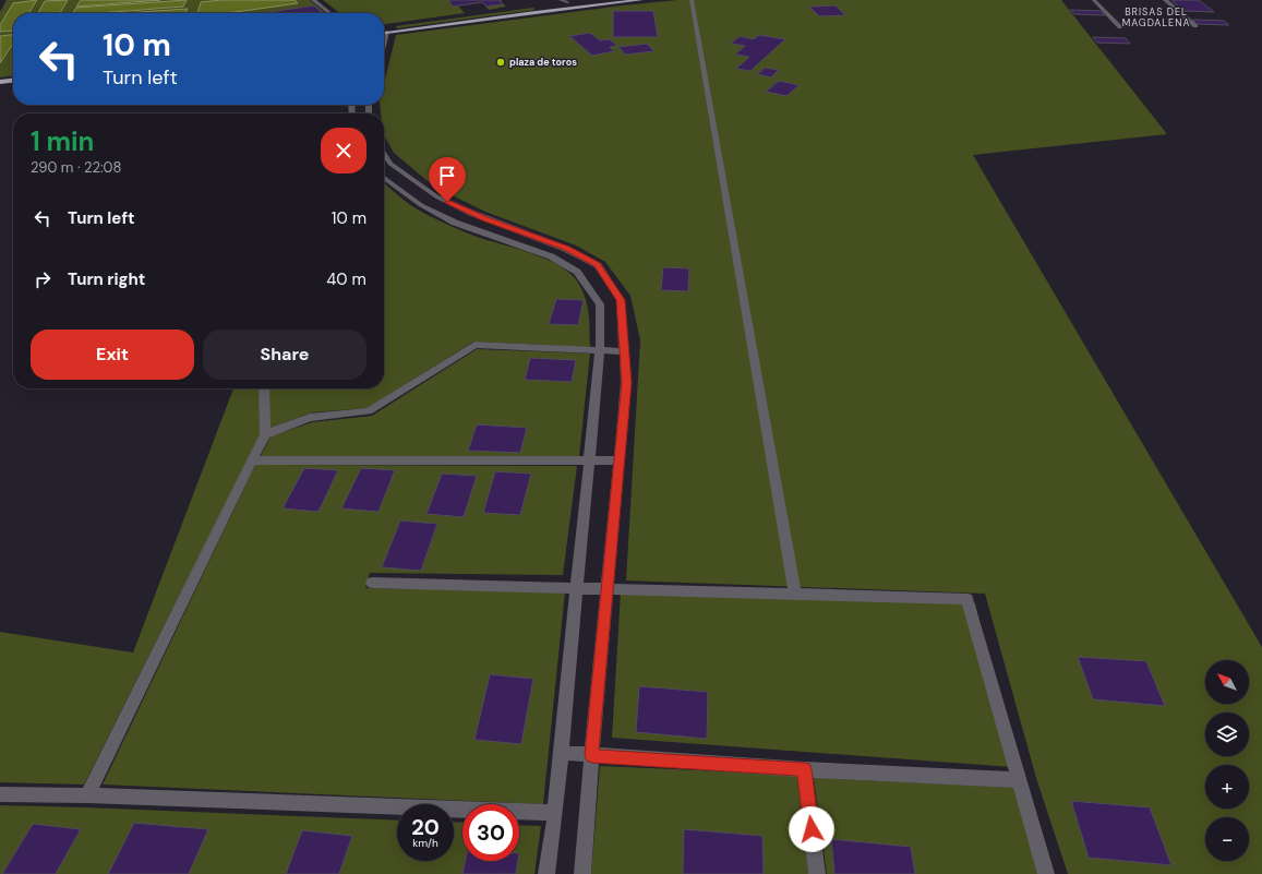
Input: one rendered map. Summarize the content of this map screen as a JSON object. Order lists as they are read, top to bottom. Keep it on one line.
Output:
{"districts":["BRISAS DEL MAGDALENA"],"places":["plaza de toros"],"north":"top left","page":{"turn":["10 m","Turn left"],"heading":["1 min","290 m · 22:08"],"list":[{"name":"Turn left","value":"10 m"},{"name":"Turn right","value":"40 m"}],"buttons":["Exit","Share"],"map_buttons":["+","−"],"speed":"20 km/h","limit":"30"}}
